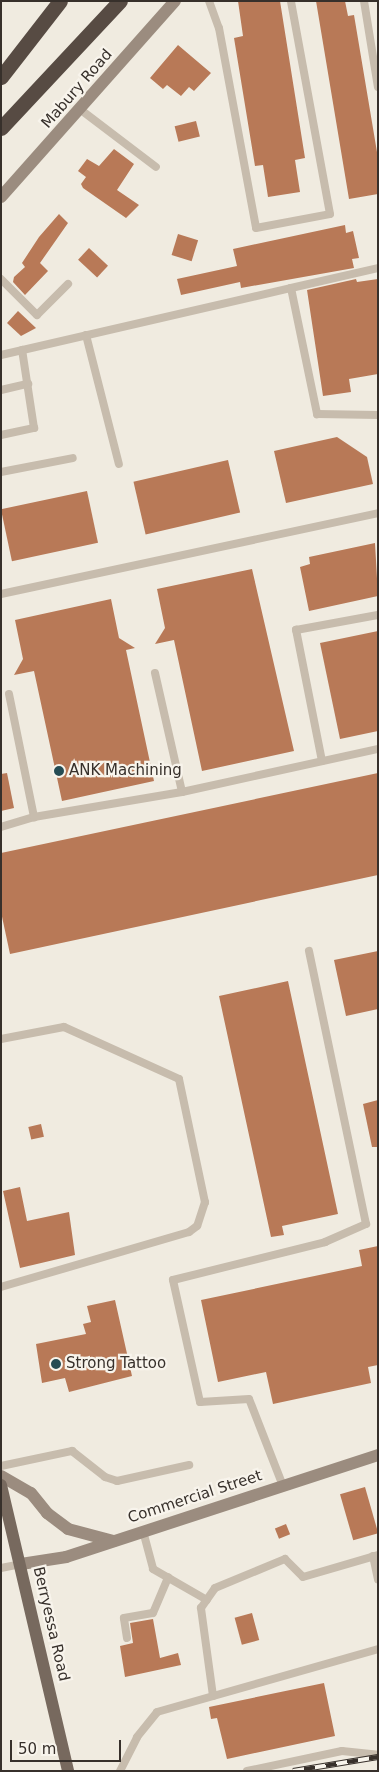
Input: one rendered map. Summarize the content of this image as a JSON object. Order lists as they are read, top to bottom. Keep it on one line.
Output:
{"streets":{"main road":["Mabury Road","Commercial Street","Berryessa Road"]},"crossings":[["Commercial Street","Berryessa Road"]],"places":["ANK Machining","Strong Tattoo"],"scale_bar":"50 m"}
